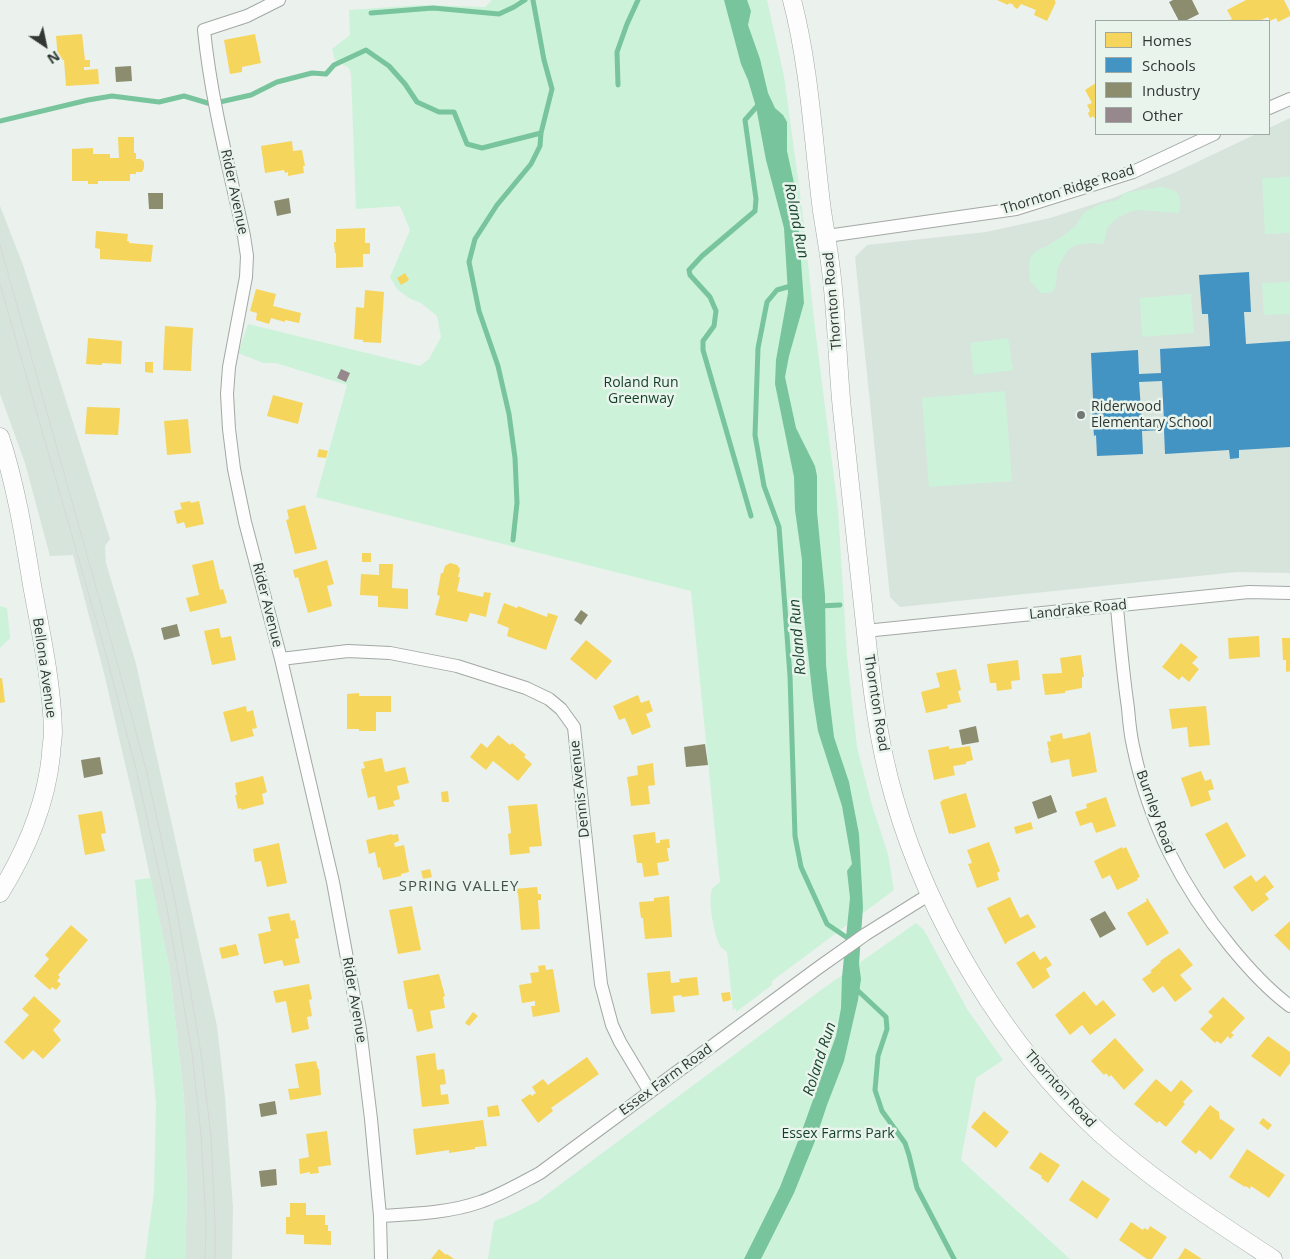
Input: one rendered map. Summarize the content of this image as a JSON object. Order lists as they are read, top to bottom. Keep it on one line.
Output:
{"streets":{"street":["Thornton Ridge Road","Rider Avenue","Thornton Road","Landrake Road","Bellona Avenue","Dennis Avenue","Burnley Road","Essex Farm Road"]},"crossings":[["Thornton Ridge Road","Thornton Road"],["Rider Avenue","Dennis Avenue"],["Rider Avenue","Essex Farm Road"],["Thornton Road","Landrake Road"],["Thornton Road","Essex Farm Road"],["Landrake Road","Burnley Road"],["Dennis Avenue","Essex Farm Road"]],"districts":["SPRING VALLEY"],"water":["Roland Run"],"parks":["Roland Run Greenway","Essex Farms Park"],"places":["Riderwood Elementary School"],"legend":["Homes","Schools","Industry","Other"],"north":"bottom right"}
